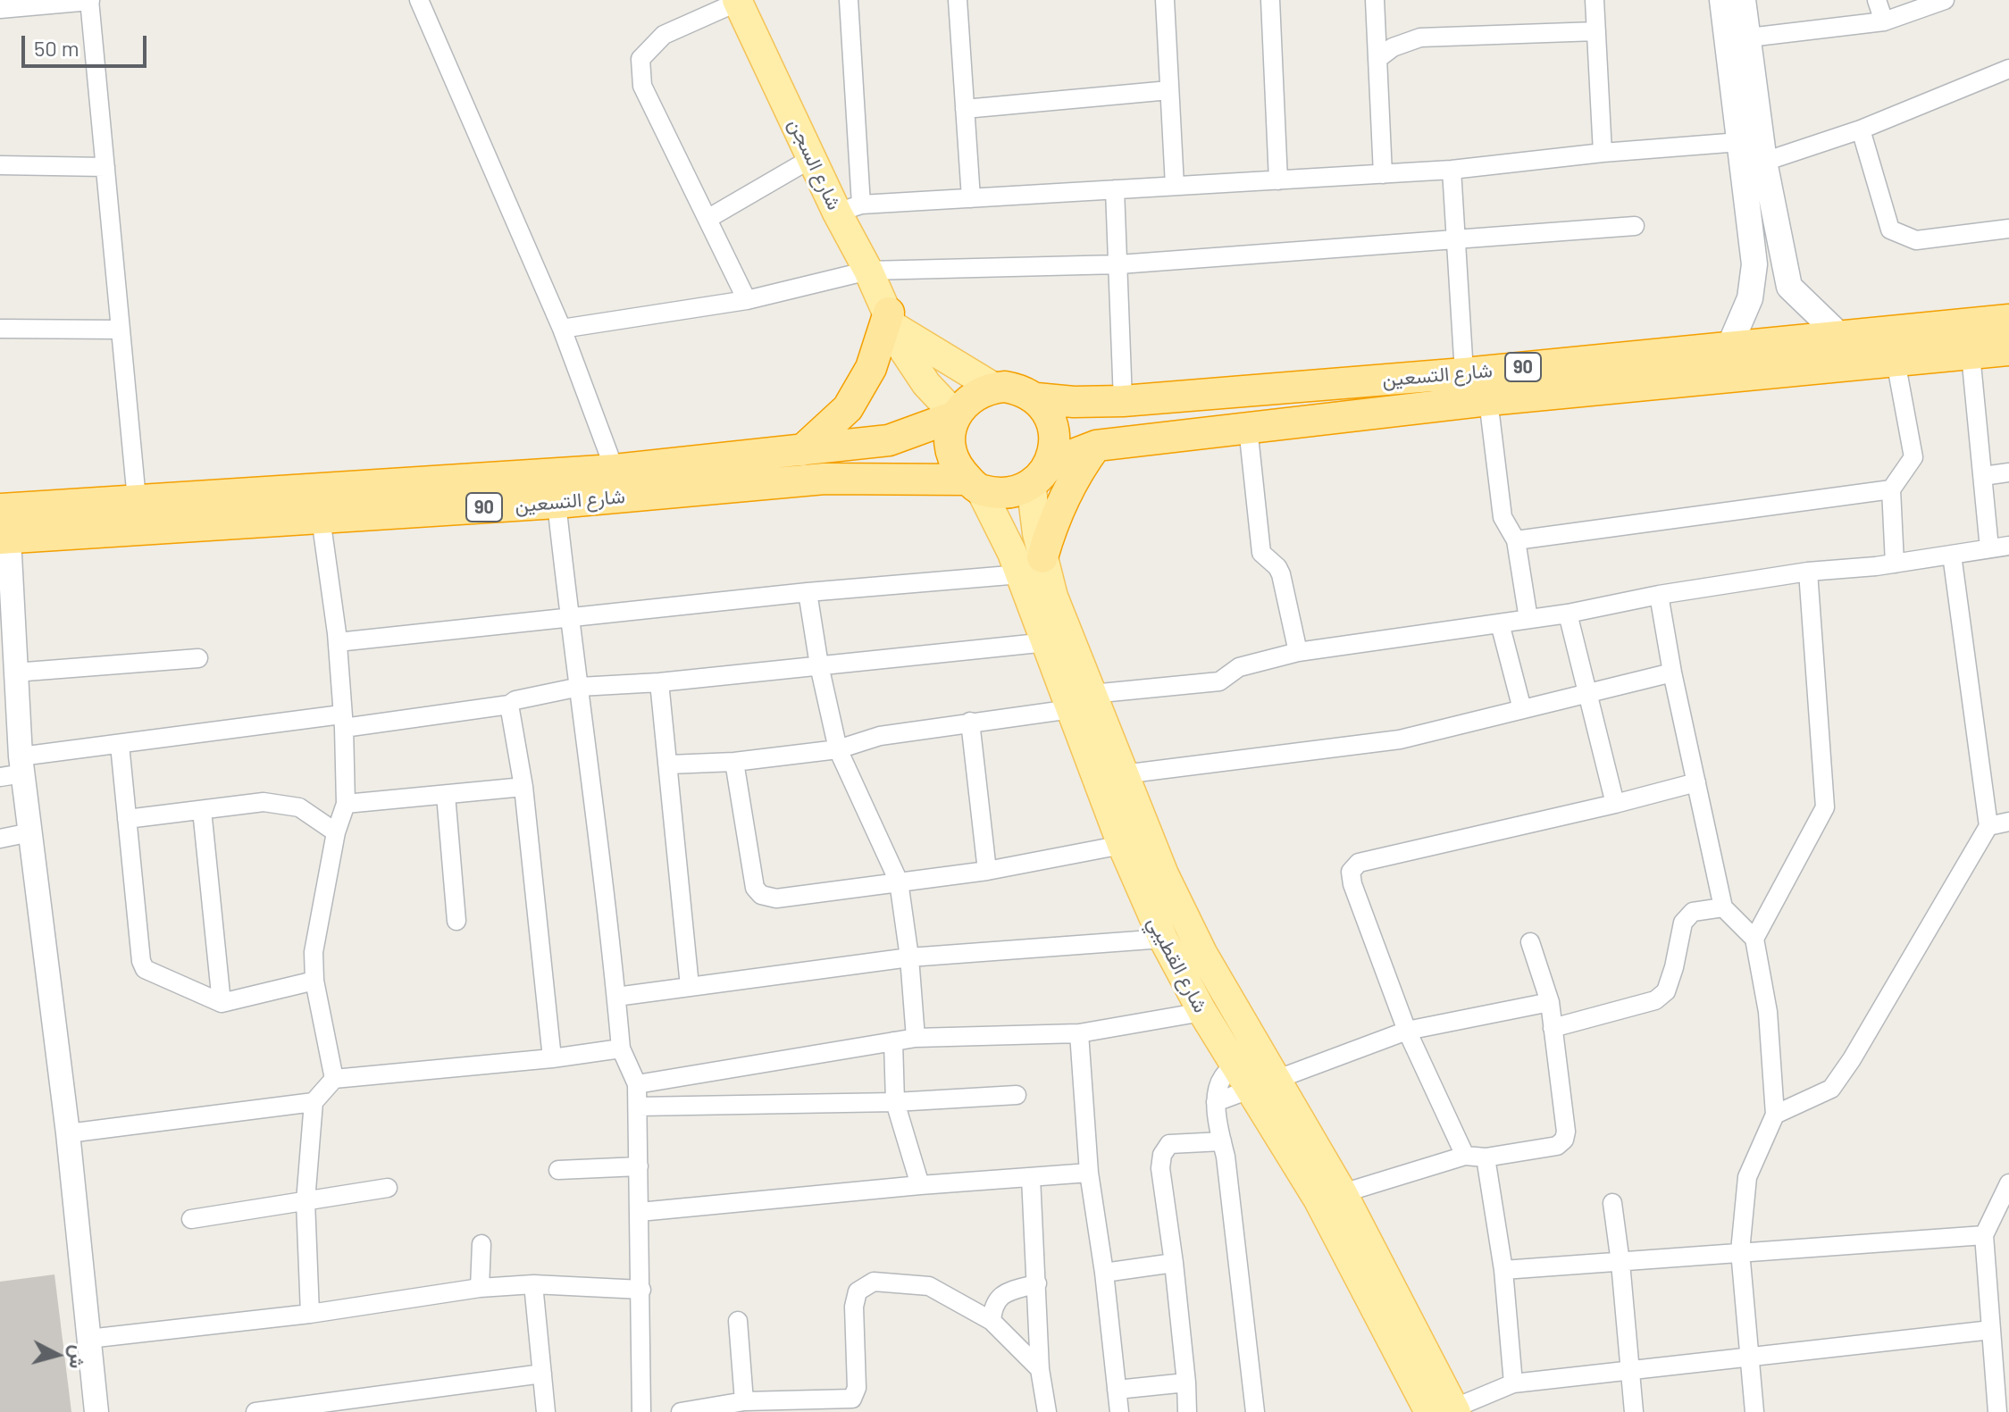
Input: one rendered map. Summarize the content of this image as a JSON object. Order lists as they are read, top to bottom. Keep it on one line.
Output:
{"streets":{"highway":["90","شارع التسعين"],"main road":["شارع السجن","شارع القطيبي"]},"crossings":[["شارع السجن","شارع التسعين"],["شارع السجن","شارع القطيبي"],["شارع التسعين","شارع القطيبي"]],"scale_bar":"50 m","north":"right"}
